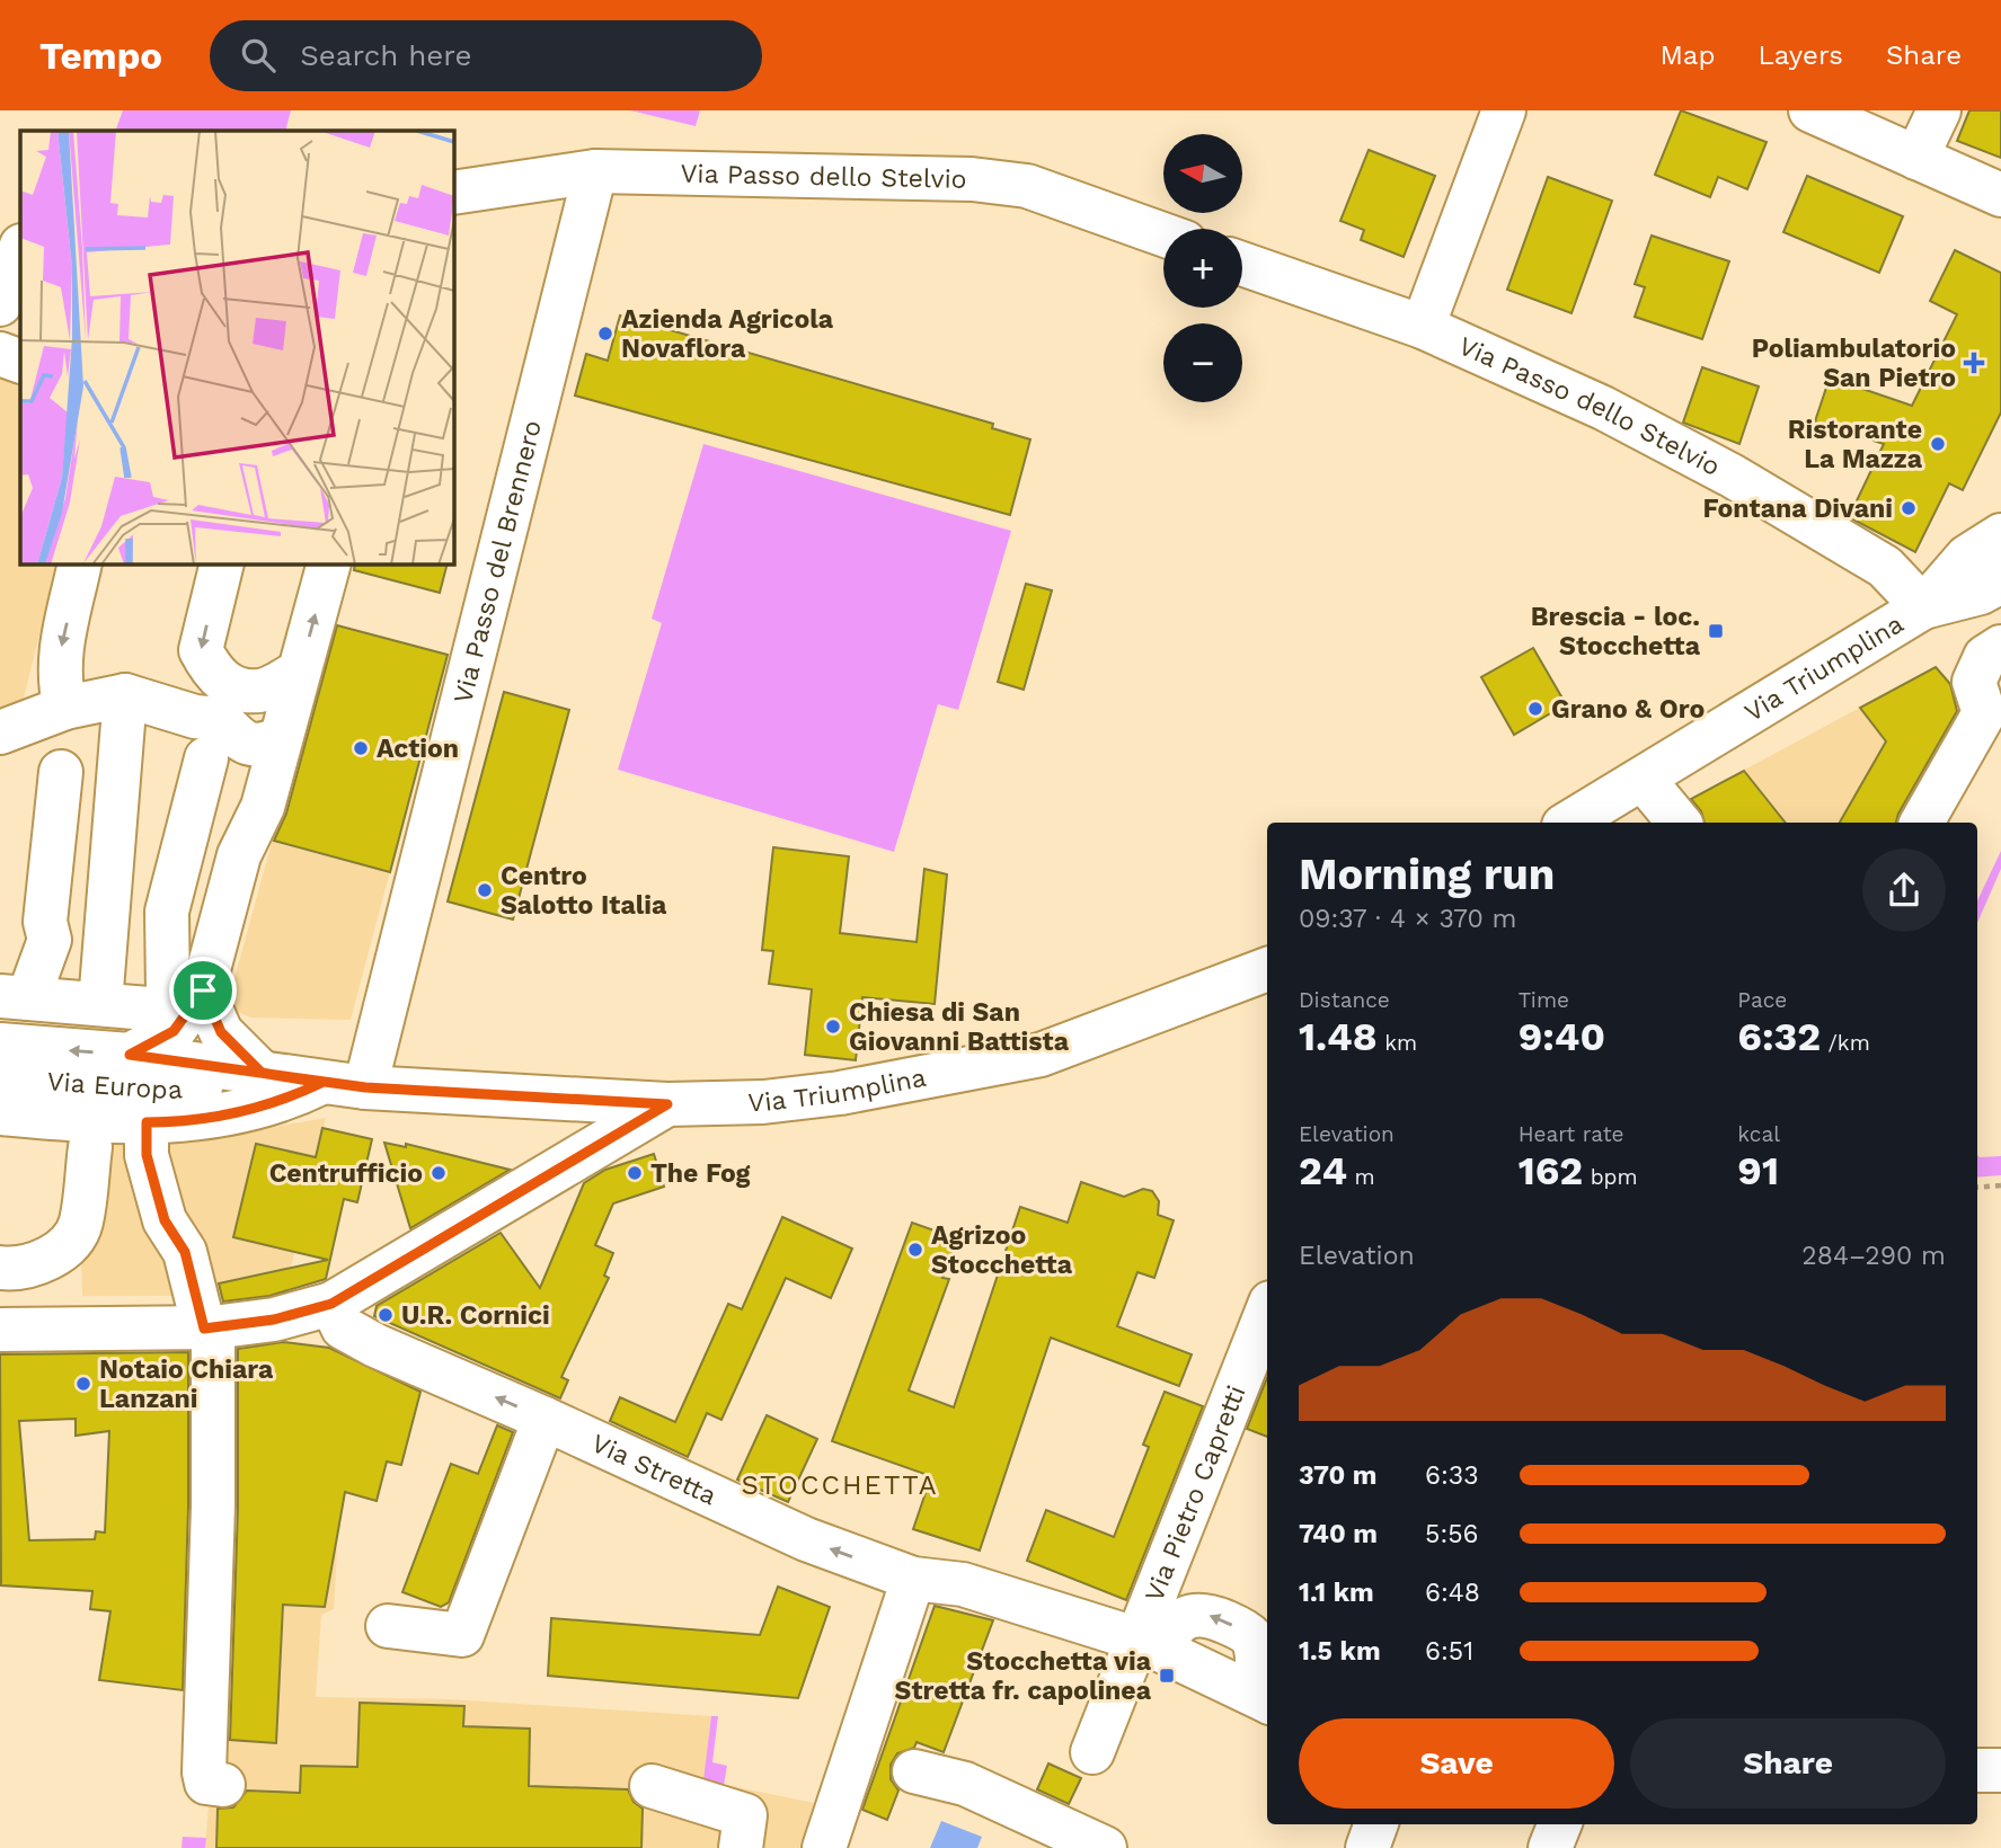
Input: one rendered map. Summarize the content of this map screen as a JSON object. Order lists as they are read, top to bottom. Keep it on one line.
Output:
{"streets":{"street":["Via Passo dello Stelvio","Via Passo del Brennero","Via Triumplina","Via Europa","Via Stretta","Via Pietro Capretti"]},"crossings":[["Via Passo dello Stelvio","Via Passo del Brennero"],["Via Passo dello Stelvio","Via Triumplina"],["Via Passo del Brennero","Via Triumplina"],["Via Passo del Brennero","Via Europa"],["Via Triumplina","Via Europa"],["Via Triumplina","Via Stretta"],["Via Stretta","Via Pietro Capretti"]],"one_way":["Via Stretta"],"districts":["STOCCHETTA"],"places":{"other":["Azienda Agricola Novaflora","Ristorante La Mazza","Fontana Divani","Grano & Oro","Action","Centro Salotto Italia","Chiesa di San Giovanni Battista","Centrufficio","The Fog","Agrizoo Stocchetta","U.R. Cornici","Notaio Chiara Lanzani"],"health":["Poliambulatorio San Pietro"],"transit":["Brescia - loc. Stocchetta","Stocchetta via Stretta fr. capolinea"]},"north":"left","page":{"header":"Tempo","search":"Search here","nav":["Map","Layers","Share"],"map_buttons":["+","−"],"heading":["Morning run","09:37 · 4 × 370 m"],"stats":[["Distance","1.48 km"],["Time","9:40"],["Pace","6:32 /km"],["Elevation","24 m"],["Heart rate","162 bpm"],["kcal","91"]],"chart":["Elevation","284–290 m"],"list":[{"name":"370 m","note":"6:33"},{"name":"740 m","note":"5:56"},{"name":"1.1 km","note":"6:48"},{"name":"1.5 km","note":"6:51"}],"buttons":["Save","Share"]}}
